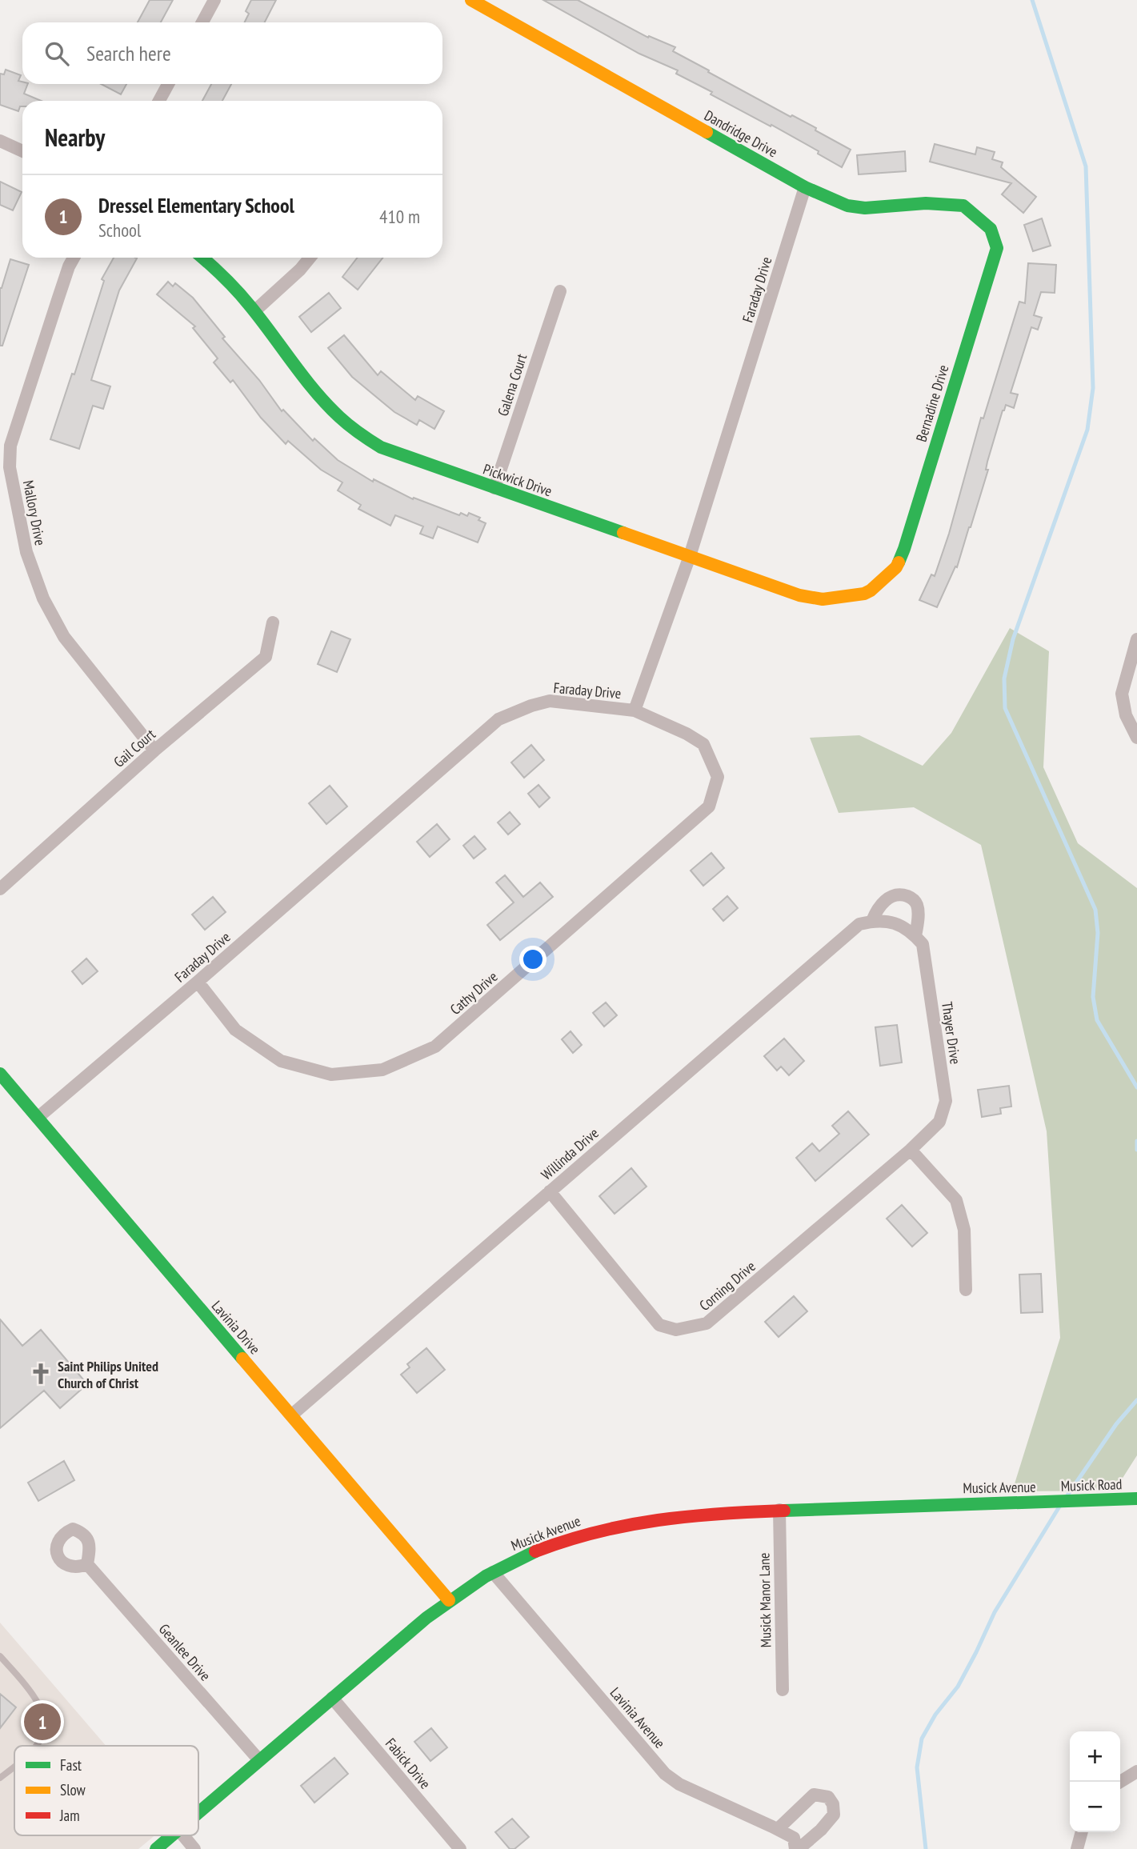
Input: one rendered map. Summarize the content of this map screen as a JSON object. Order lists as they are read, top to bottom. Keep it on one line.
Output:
{"streets":{"street":["Dandridge Drive","Faraday Drive","Galena Court","Bernadine Drive","Pickwick Drive","Mallory Drive","Gail Court","Cathy Drive","Thayer Drive","Willinda Drive","Corning Drive","Lavinia Drive","Musick Road","Musick Avenue","Musick Manor Lane","Geanlee Drive","Lavinia Avenue","Fabick Drive"]},"crossings":[["Dandridge Drive","Faraday Drive"],["Dandridge Drive","Bernadine Drive"],["Faraday Drive","Pickwick Drive"],["Faraday Drive","Cathy Drive"],["Faraday Drive","Lavinia Drive"],["Galena Court","Pickwick Drive"],["Bernadine Drive","Pickwick Drive"],["Mallory Drive","Gail Court"],["Thayer Drive","Willinda Drive"],["Thayer Drive","Corning Drive"],["Willinda Drive","Corning Drive"],["Willinda Drive","Lavinia Drive"],["Lavinia Drive","Musick Avenue"],["Musick Road","Musick Avenue"],["Musick Avenue","Musick Manor Lane"],["Musick Avenue","Geanlee Drive"],["Musick Avenue","Lavinia Avenue"],["Musick Avenue","Fabick Drive"]],"places":{"church":["Saint Philips United Church of Christ"]},"legend":["Fast","Slow","Jam"],"page":{"search":"Search here","heading":"Nearby","list":[{"mark":"1","name":"Dressel Elementary School","note":"School","value":"410 m"}],"pins":"1","map_buttons":["+","−"]}}
